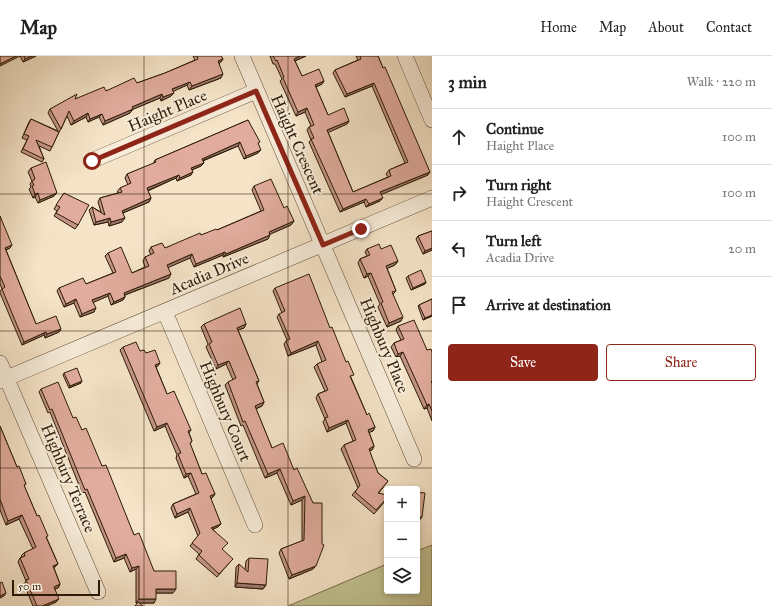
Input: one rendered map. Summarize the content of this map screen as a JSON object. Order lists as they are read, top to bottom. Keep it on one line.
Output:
{"streets":{"street":["Haight Place","Haight Crescent","Acadia Drive","Highbury Place","Highbury Court","Highbury Terrace"]},"crossings":[["Haight Place","Haight Crescent"],["Haight Crescent","Acadia Drive"],["Haight Crescent","Highbury Place"],["Acadia Drive","Highbury Place"],["Acadia Drive","Highbury Court"],["Acadia Drive","Highbury Terrace"]],"scale_bar":"50 m","page":{"header":"Map","nav":["Home","Map","About","Contact"],"heading":["3 min","Walk · 220 m"],"list":[["Continue","Haight Place","100 m"],["Turn right","Haight Crescent","100 m"],["Turn left","Acadia Drive","20 m"],"Arrive at destination"],"buttons":["Save","Share"],"map_buttons":["+","−"],"scale":"50 m"}}
